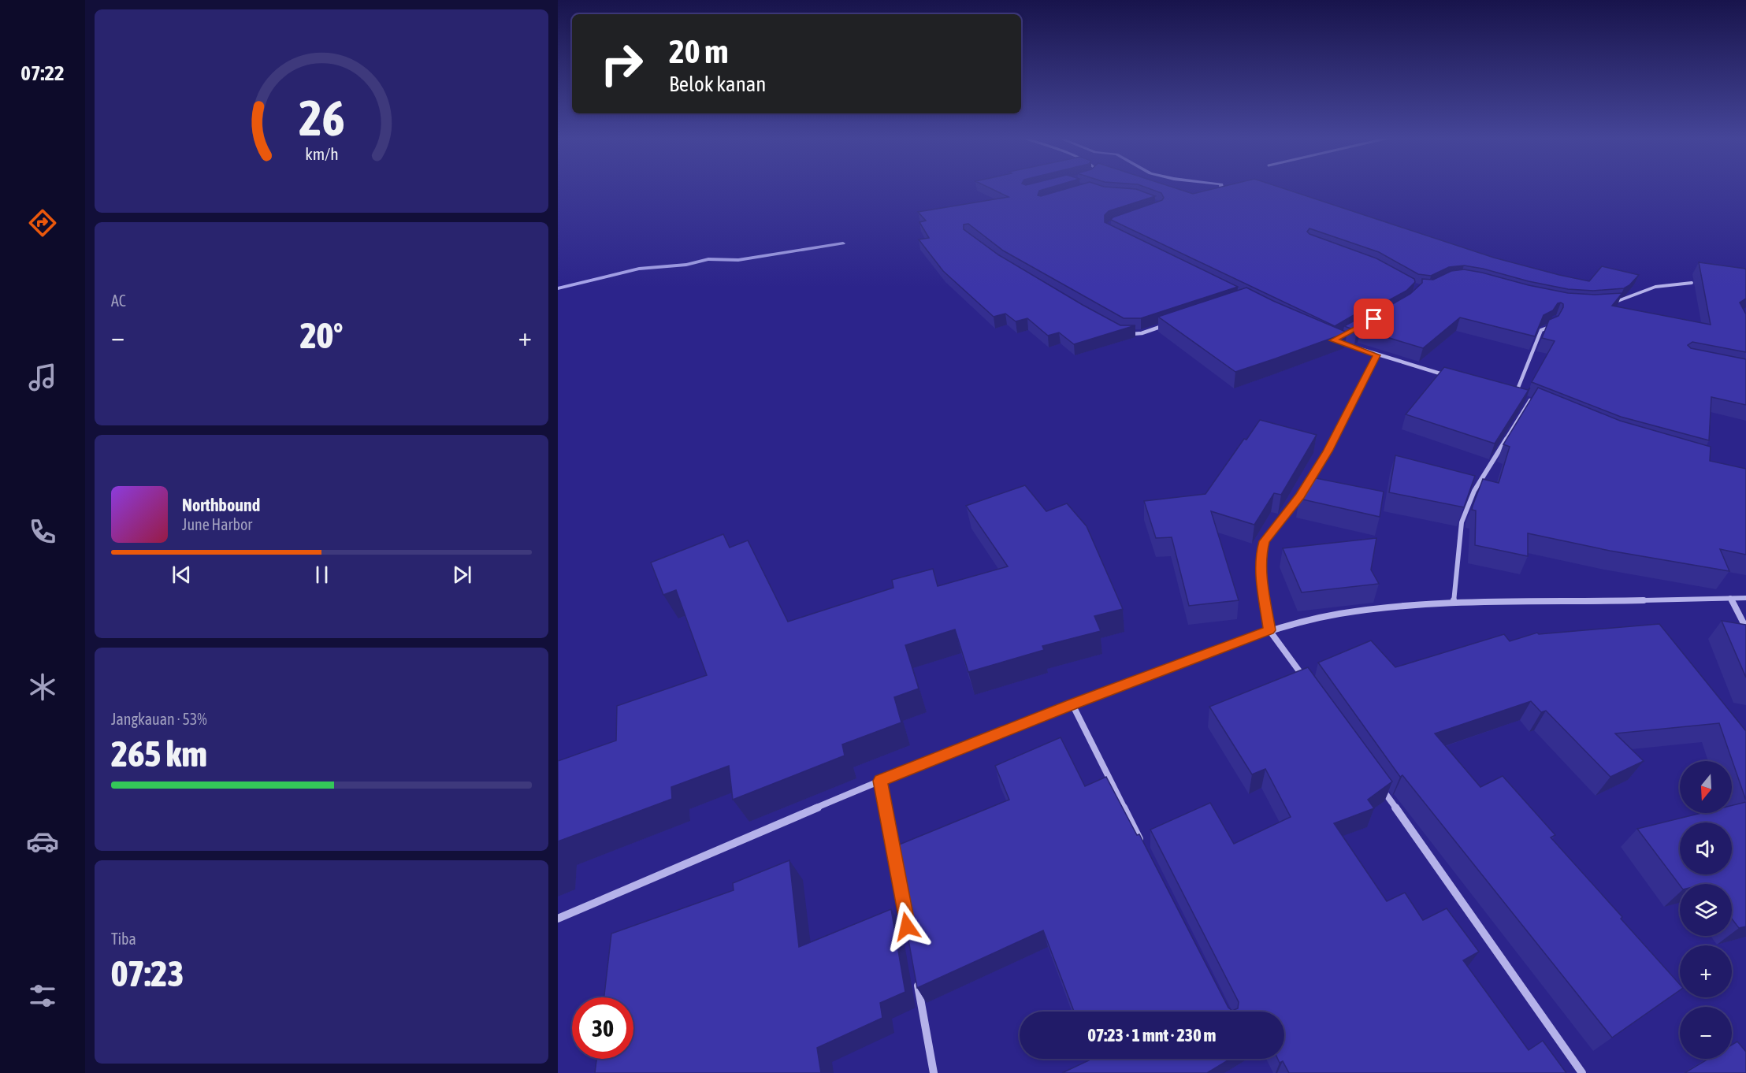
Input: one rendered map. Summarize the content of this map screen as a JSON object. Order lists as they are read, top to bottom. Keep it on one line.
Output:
{"north":"bottom","page":{"tabs":"07:22","turn":["20 m","Belok kanan"],"tile":["AC",["Jangkauan · 53%","265 km"],["Tiba","07:23"]],"heat":["−","20°","+"],"song":["Northbound","June Harbor"],"map_buttons":["+","−"],"limit":"30","trip":"07:23 · 1 mnt · 230 m","gauge":["26","km/h"]}}
